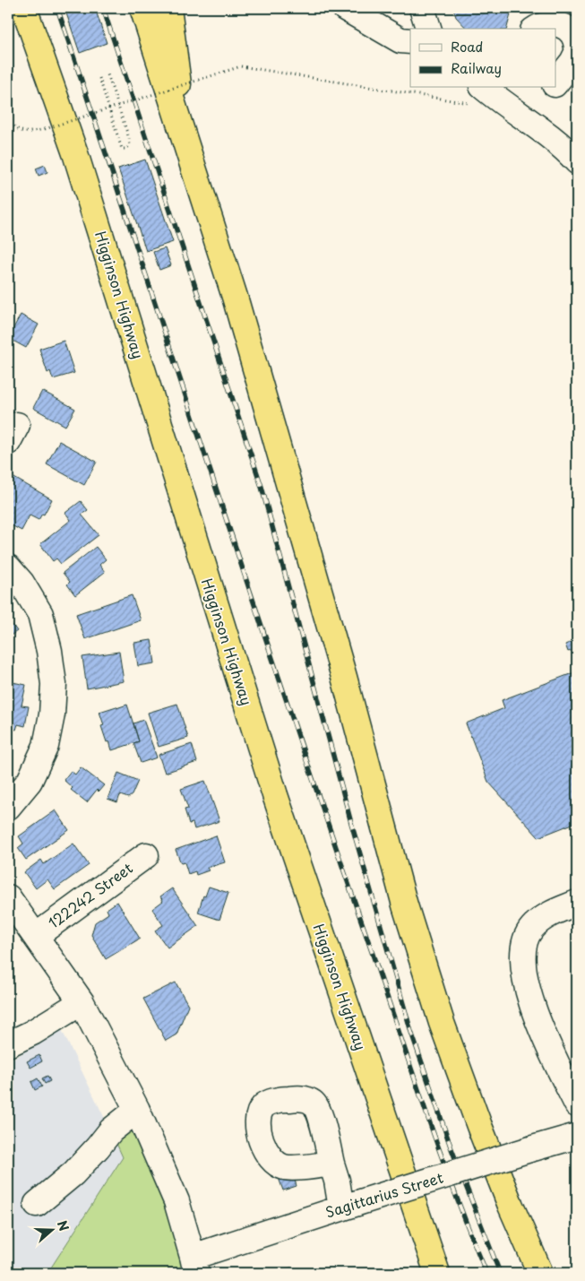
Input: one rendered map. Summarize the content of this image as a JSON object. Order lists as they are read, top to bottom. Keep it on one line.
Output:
{"streets":{"highway":["Higginson Highway"],"street":["122242 Street","Sagittarius Street"]},"legend":["Road","Railway"],"north":"right"}
